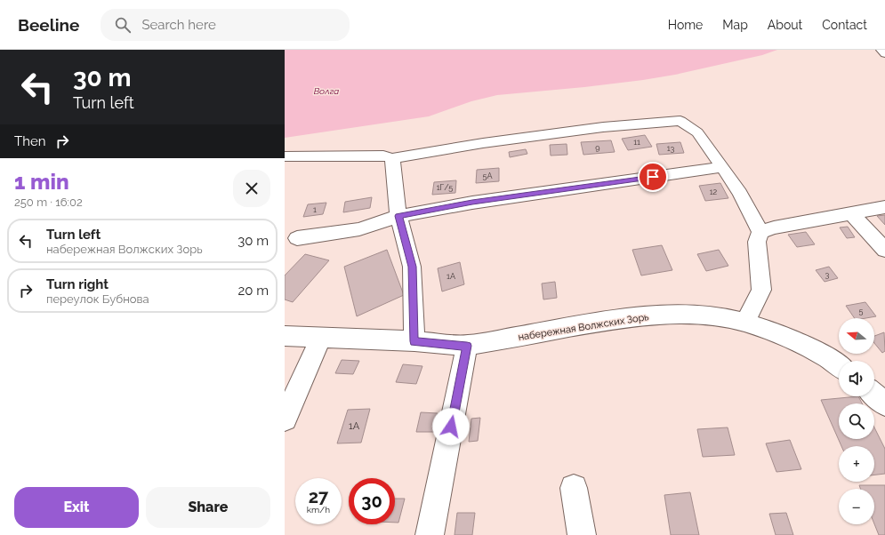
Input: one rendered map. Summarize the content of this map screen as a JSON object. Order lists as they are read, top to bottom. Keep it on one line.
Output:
{"streets":{"street":["набережная Волжских Зорь"]},"water":["Волга"],"house_numbers":["11","9","13","5А","1Г/5","12","1","3","1А","5","1А"],"north":"left","page":{"header":"Beeline","search":"Search here","nav":["Home","Map","About","Contact"],"turn":["30 m","Turn left"],"then":"Then","heading":["1 min","250 m · 16:02"],"list":[{"name":"Turn left","note":"набережная Волжских Зорь","value":"30 m"},{"name":"Turn right","note":"переулок Бубнова","value":"20 m"}],"map_buttons":["+","−"],"speed":"27 km/h","limit":"30","buttons":["Exit","Share"]}}
